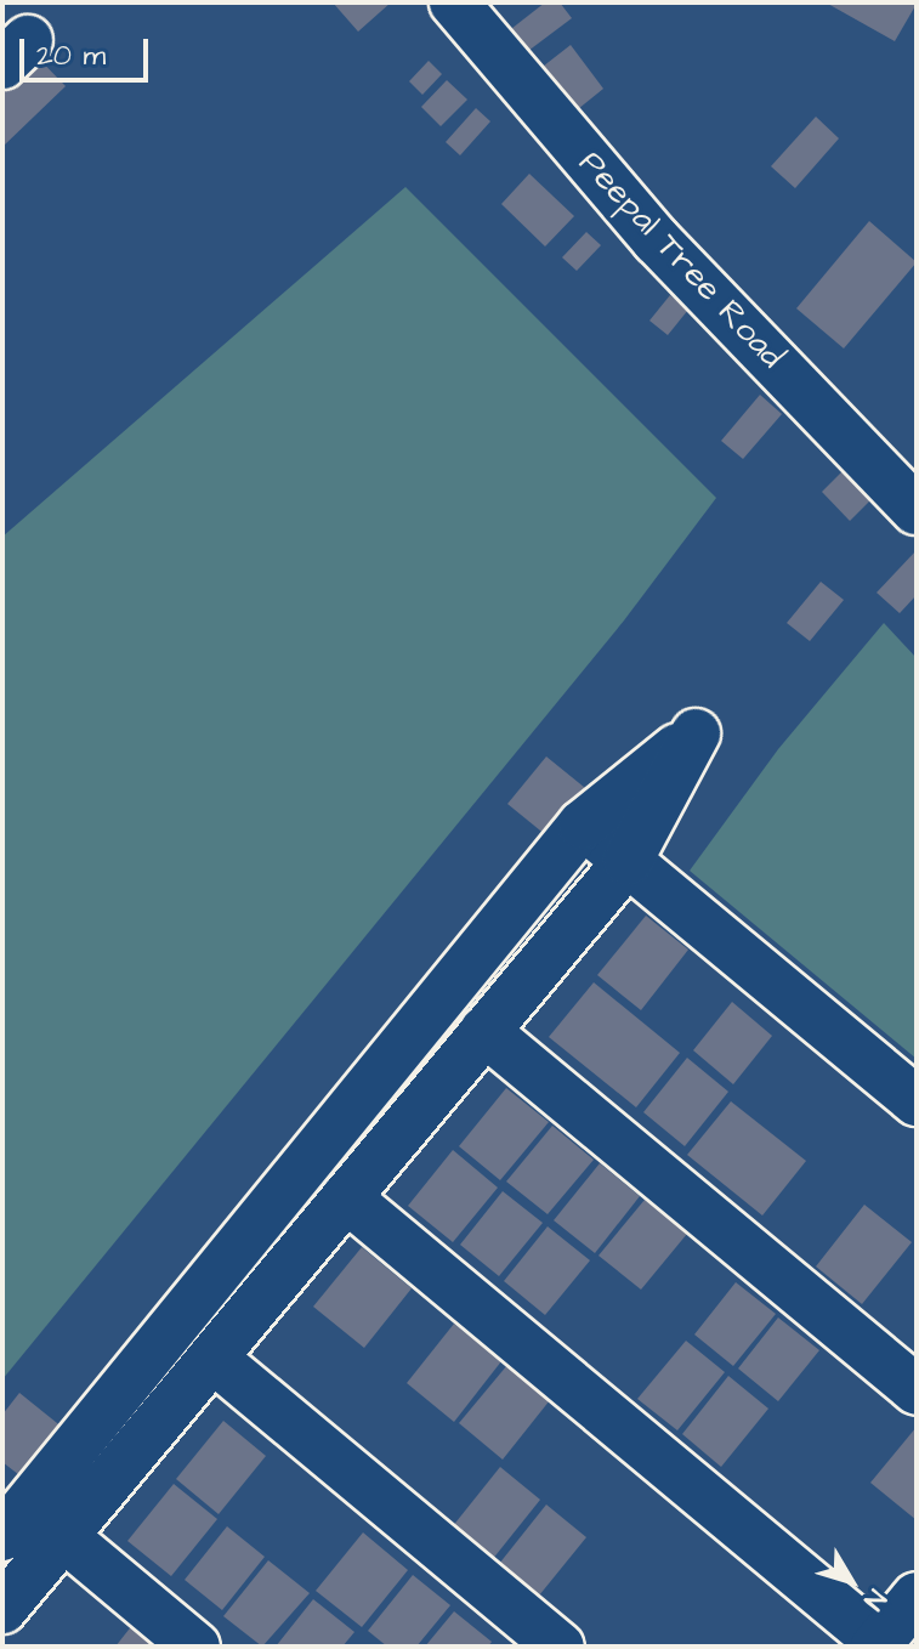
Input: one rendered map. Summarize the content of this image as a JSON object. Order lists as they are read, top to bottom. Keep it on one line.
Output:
{"streets":{"street":["Peepal Tree Road"]},"scale_bar":"20 m","north":"bottom right"}
